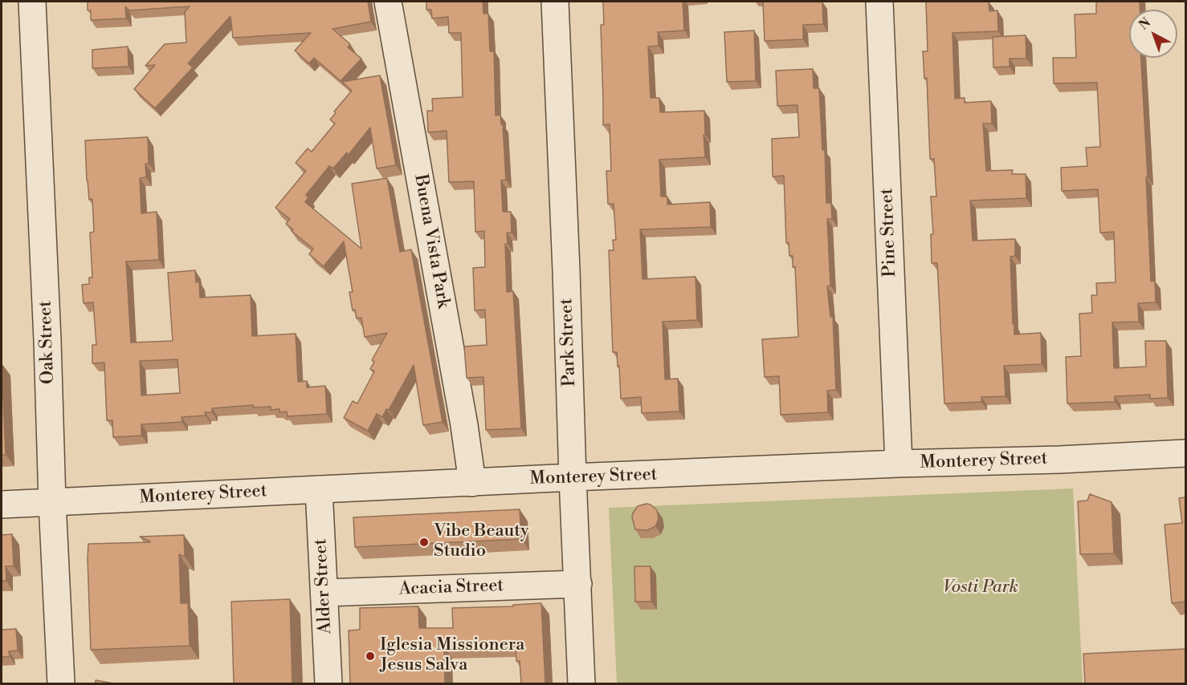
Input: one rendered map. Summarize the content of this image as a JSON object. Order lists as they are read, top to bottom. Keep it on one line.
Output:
{"streets":{"street":["Pine Street","Buena Vista Park","Oak Street","Park Street","Monterey Street","Alder Street","Acacia Street"]},"crossings":[["Pine Street","Monterey Street"],["Buena Vista Park","Monterey Street"],["Oak Street","Monterey Street"],["Park Street","Monterey Street"],["Park Street","Acacia Street"],["Monterey Street","Alder Street"],["Alder Street","Acacia Street"]],"parks":["Vosti Park"],"places":["Vibe Beauty Studio","Iglesia Missionera Jesus Salva"],"north":"top left"}
